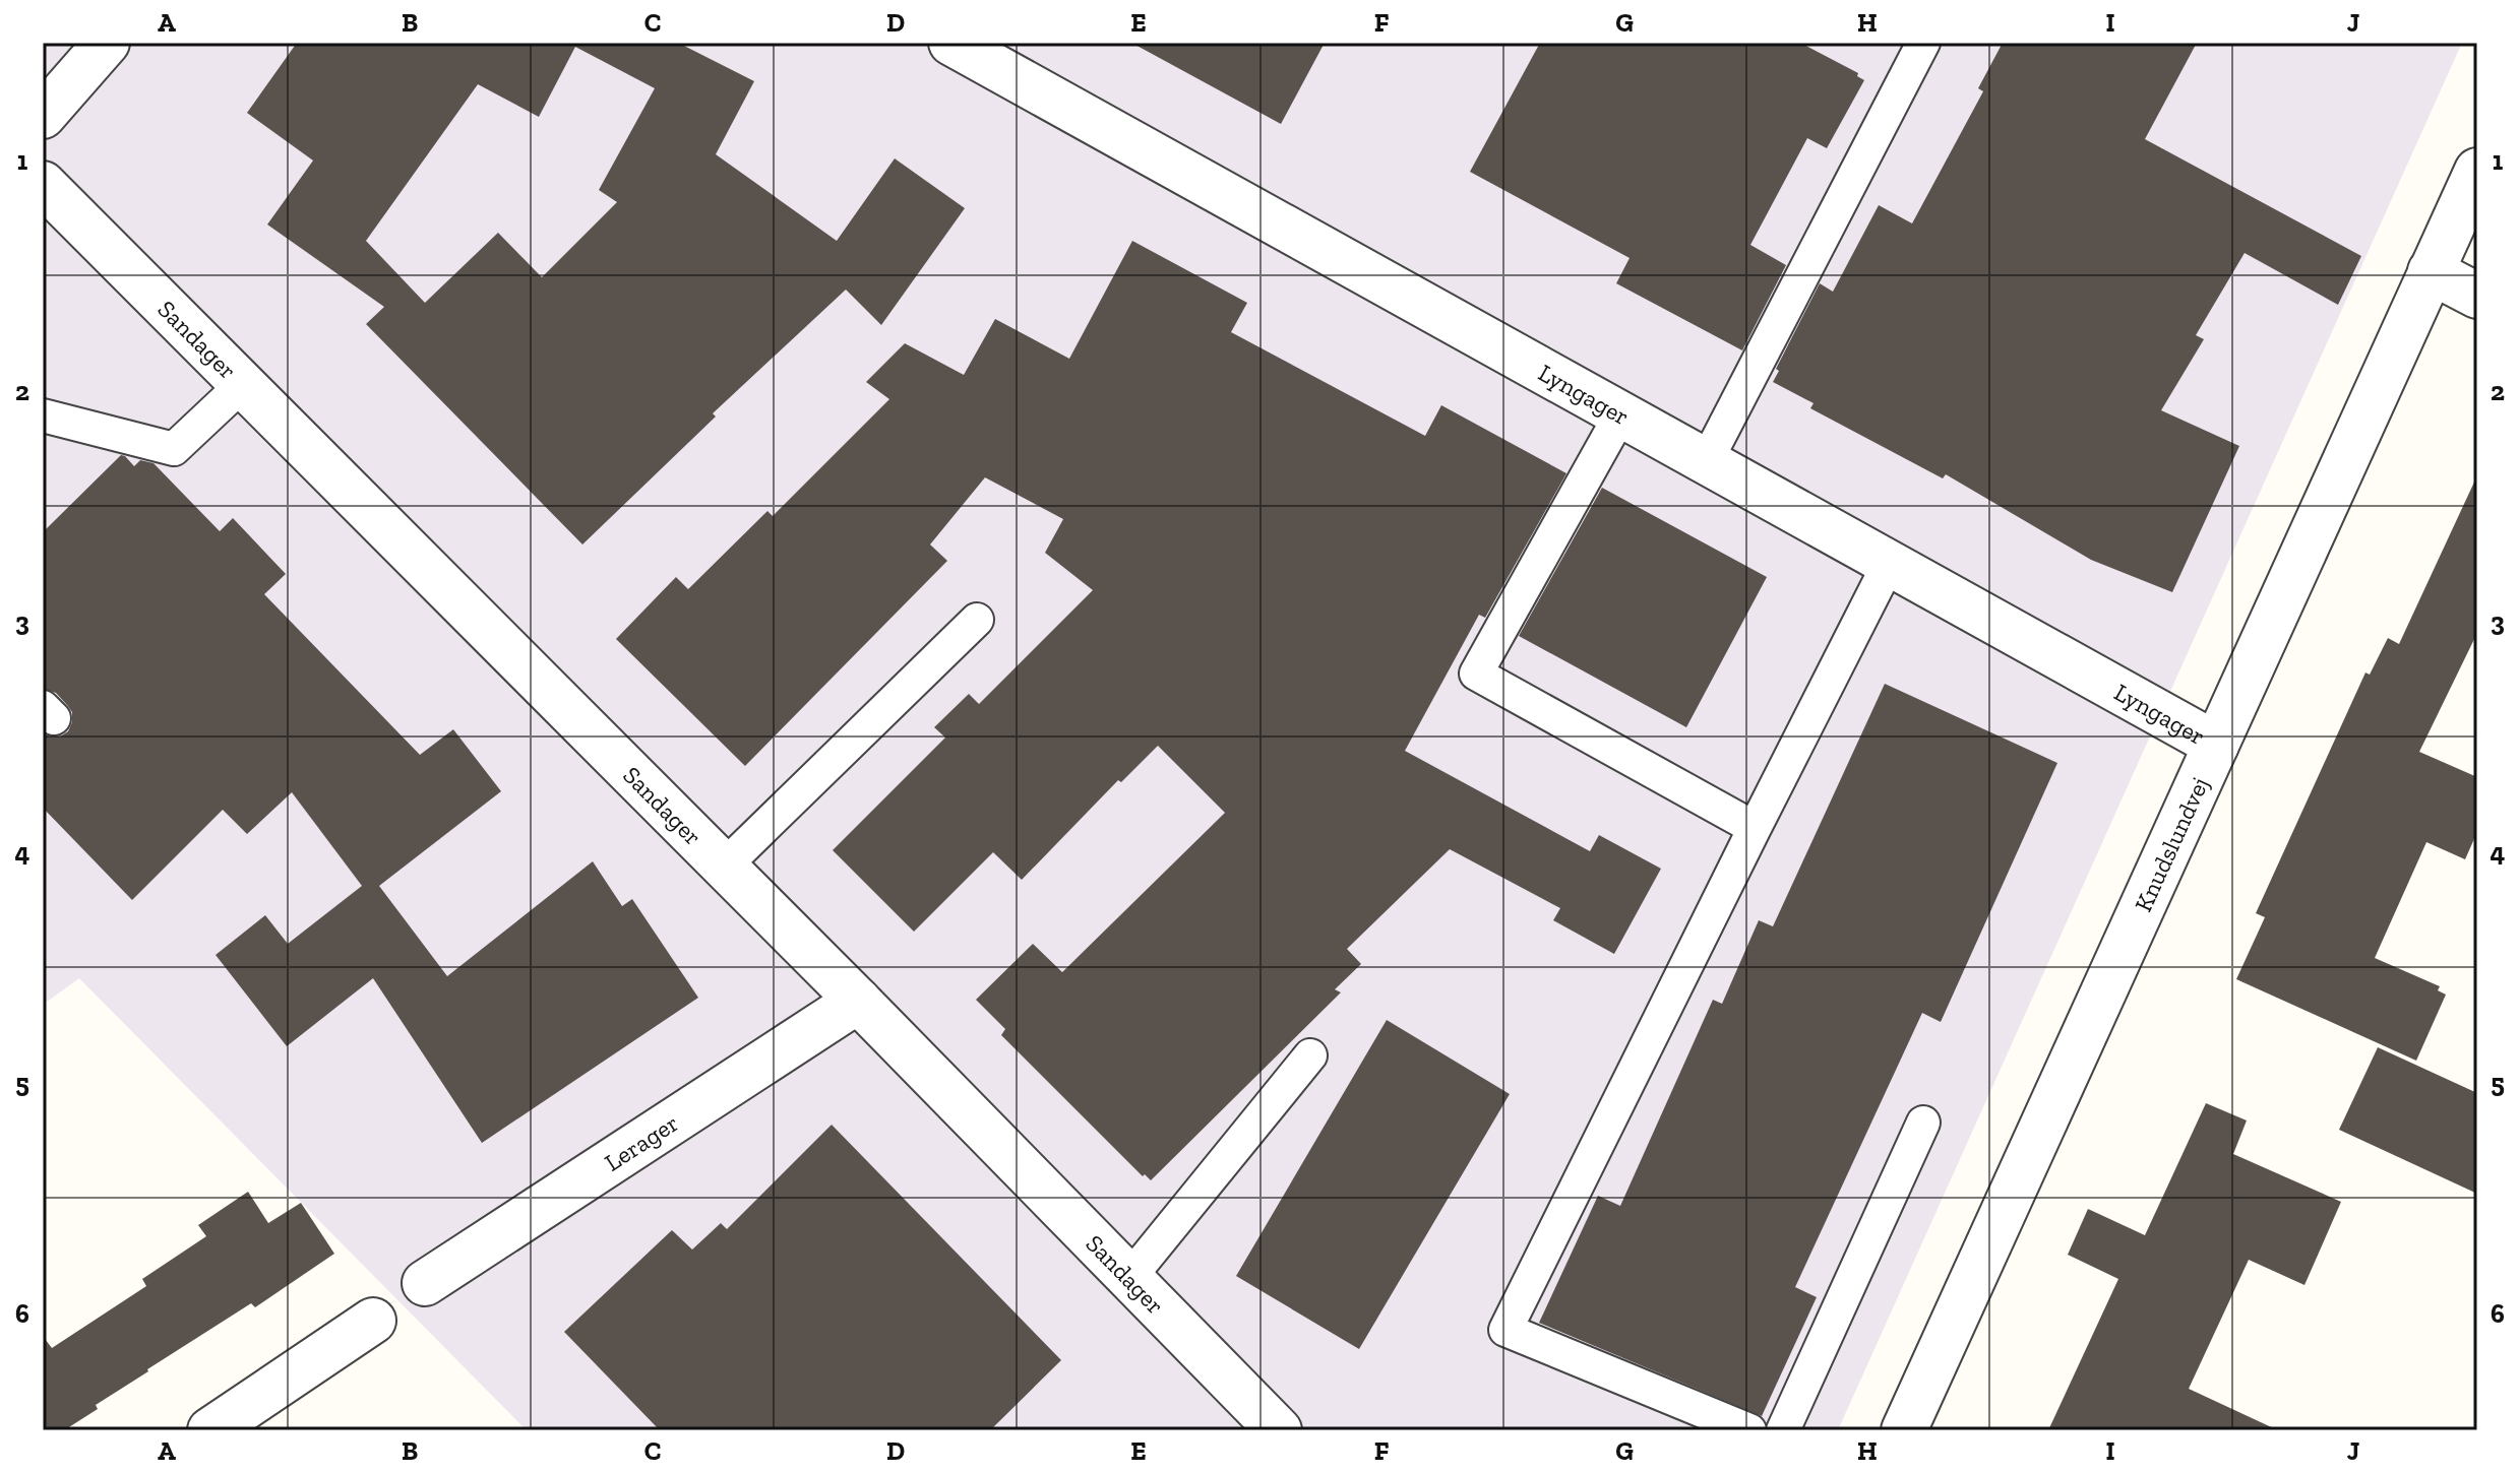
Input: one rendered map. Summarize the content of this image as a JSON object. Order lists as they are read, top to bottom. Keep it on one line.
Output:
{"streets":{"street":["Sandager","Lyngager","Knudslundvej","Lerager"]},"crossings":[["Sandager","Lerager"],["Lyngager","Knudslundvej"]],"grid":{"columns":["A","B","C","D","E","F","G","H","I","J"],"rows":["1","2","3","4","5","6"]}}
